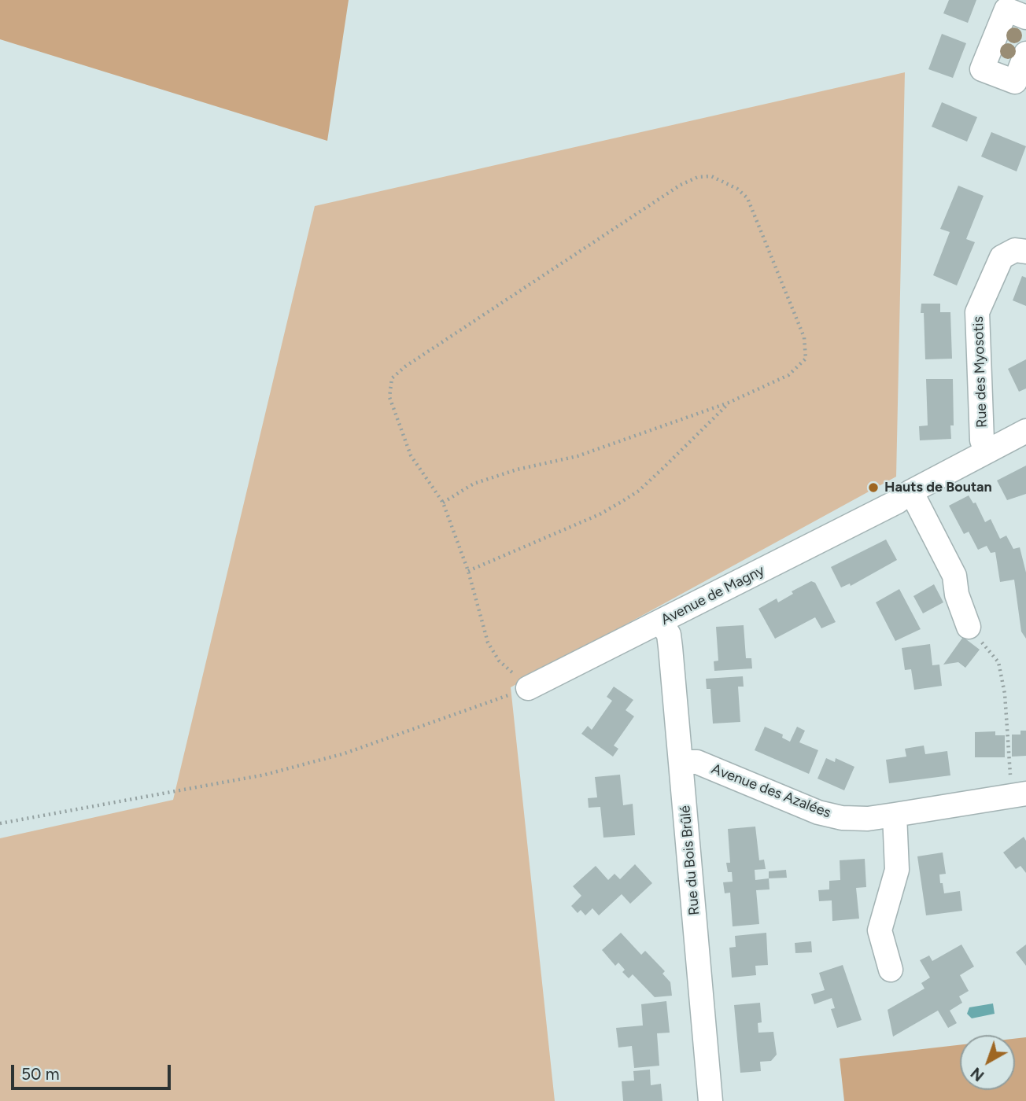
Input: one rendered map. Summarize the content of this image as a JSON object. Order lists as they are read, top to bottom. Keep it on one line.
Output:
{"streets":{"street":["Rue des Myosotis","Avenue de Magny","Avenue des Azalées","Rue du Bois Brûlé"]},"crossings":[["Rue des Myosotis","Avenue de Magny"],["Avenue de Magny","Rue du Bois Brûlé"],["Avenue des Azalées","Rue du Bois Brûlé"]],"places":["Hauts de Boutan"],"scale_bar":"50 m","north":"bottom left"}
